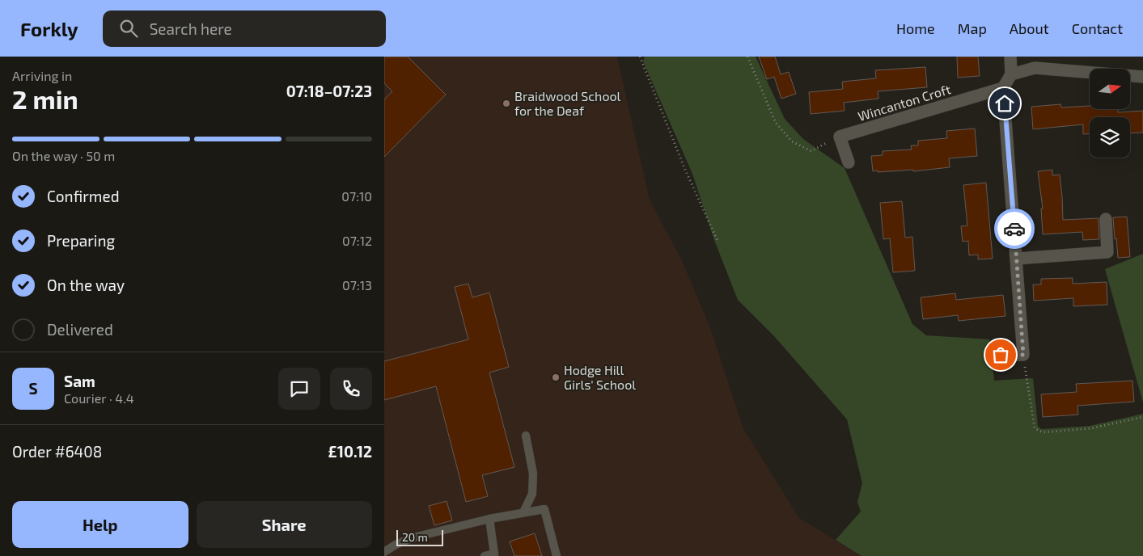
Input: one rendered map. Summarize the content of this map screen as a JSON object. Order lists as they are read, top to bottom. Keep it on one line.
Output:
{"streets":{"street":["Wincanton Croft"]},"places":["Braidwood School for the Deaf","Hodge Hill Girls' School"],"scale_bar":"20 m","north":"right","page":{"header":"Forkly","search":"Search here","nav":["Home","Map","About","Contact"],"heading":["2 min","Arriving in","07:18–07:23"],"panel":["Sam","Courier · 4.4","Order #6408","£10.12"],"bar":"On the way · 50 m","list":[["Confirmed","07:10"],["Preparing","07:12"],["On the way","07:13"],"Delivered"],"round":"S","buttons":["Help","Share"],"scale":"20 m"}}
